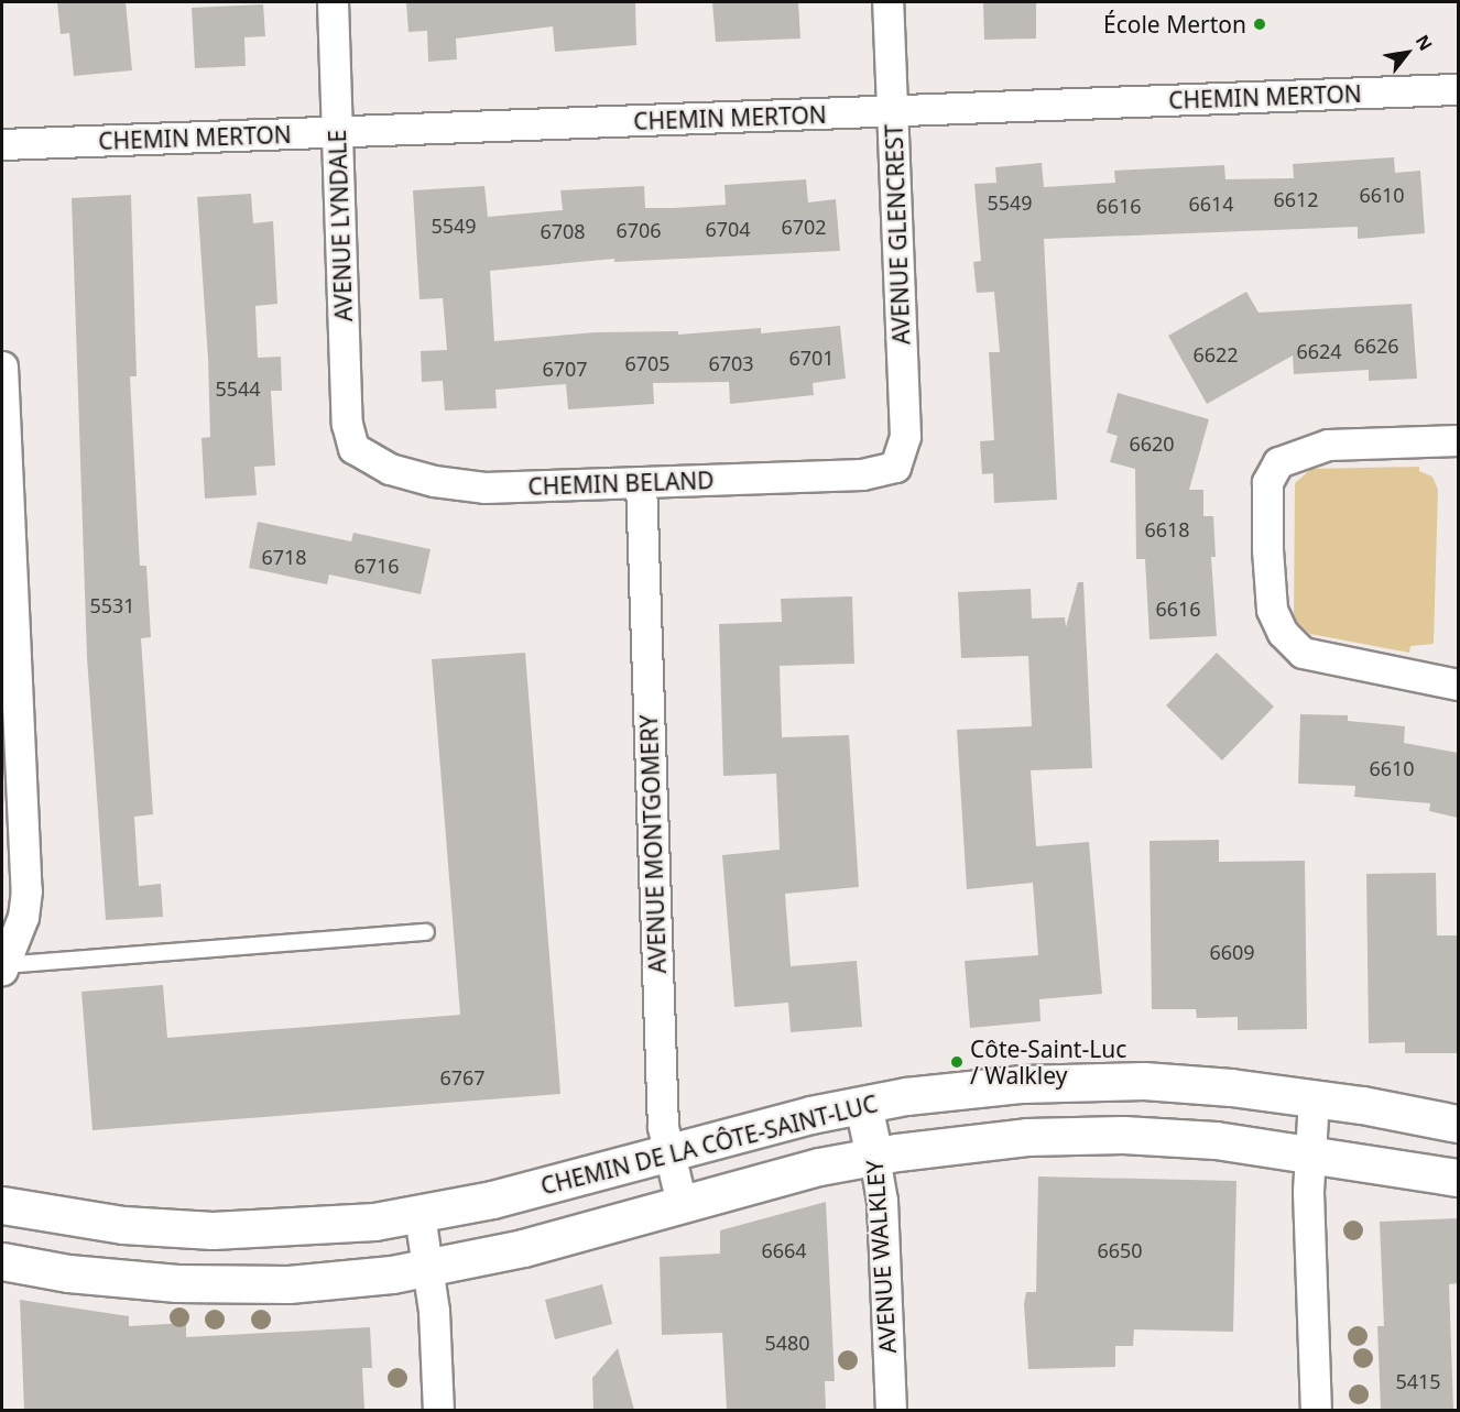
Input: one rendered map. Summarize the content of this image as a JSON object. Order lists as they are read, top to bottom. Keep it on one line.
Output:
{"streets":{"main road":["CHEMIN DE LA CÔTE-SAINT-LUC","AVENUE WALKLEY"],"street":["CHEMIN MERTON","AVENUE LYNDALE","AVENUE GLENCREST","CHEMIN BELAND","AVENUE MONTGOMERY"]},"crossings":[["CHEMIN MERTON","AVENUE LYNDALE"],["CHEMIN MERTON","AVENUE GLENCREST"],["AVENUE LYNDALE","CHEMIN BELAND"],["AVENUE GLENCREST","CHEMIN BELAND"],["CHEMIN BELAND","AVENUE MONTGOMERY"],["AVENUE MONTGOMERY","CHEMIN DE LA CÔTE-SAINT-LUC"],["CHEMIN DE LA CÔTE-SAINT-LUC","AVENUE WALKLEY"]],"places":["École Merton","Côte-Saint-Luc / Walkley"],"house_numbers":["6610","6612","5549","6614","6616","5549","6702","6704","6706","6708","6626","6624","6622","6701","6705","6703","6707","5544","6620","6618","6718","6716","5531","6616","6610","6609","6767","6664","6650","5480","5415"],"north":"top right"}
